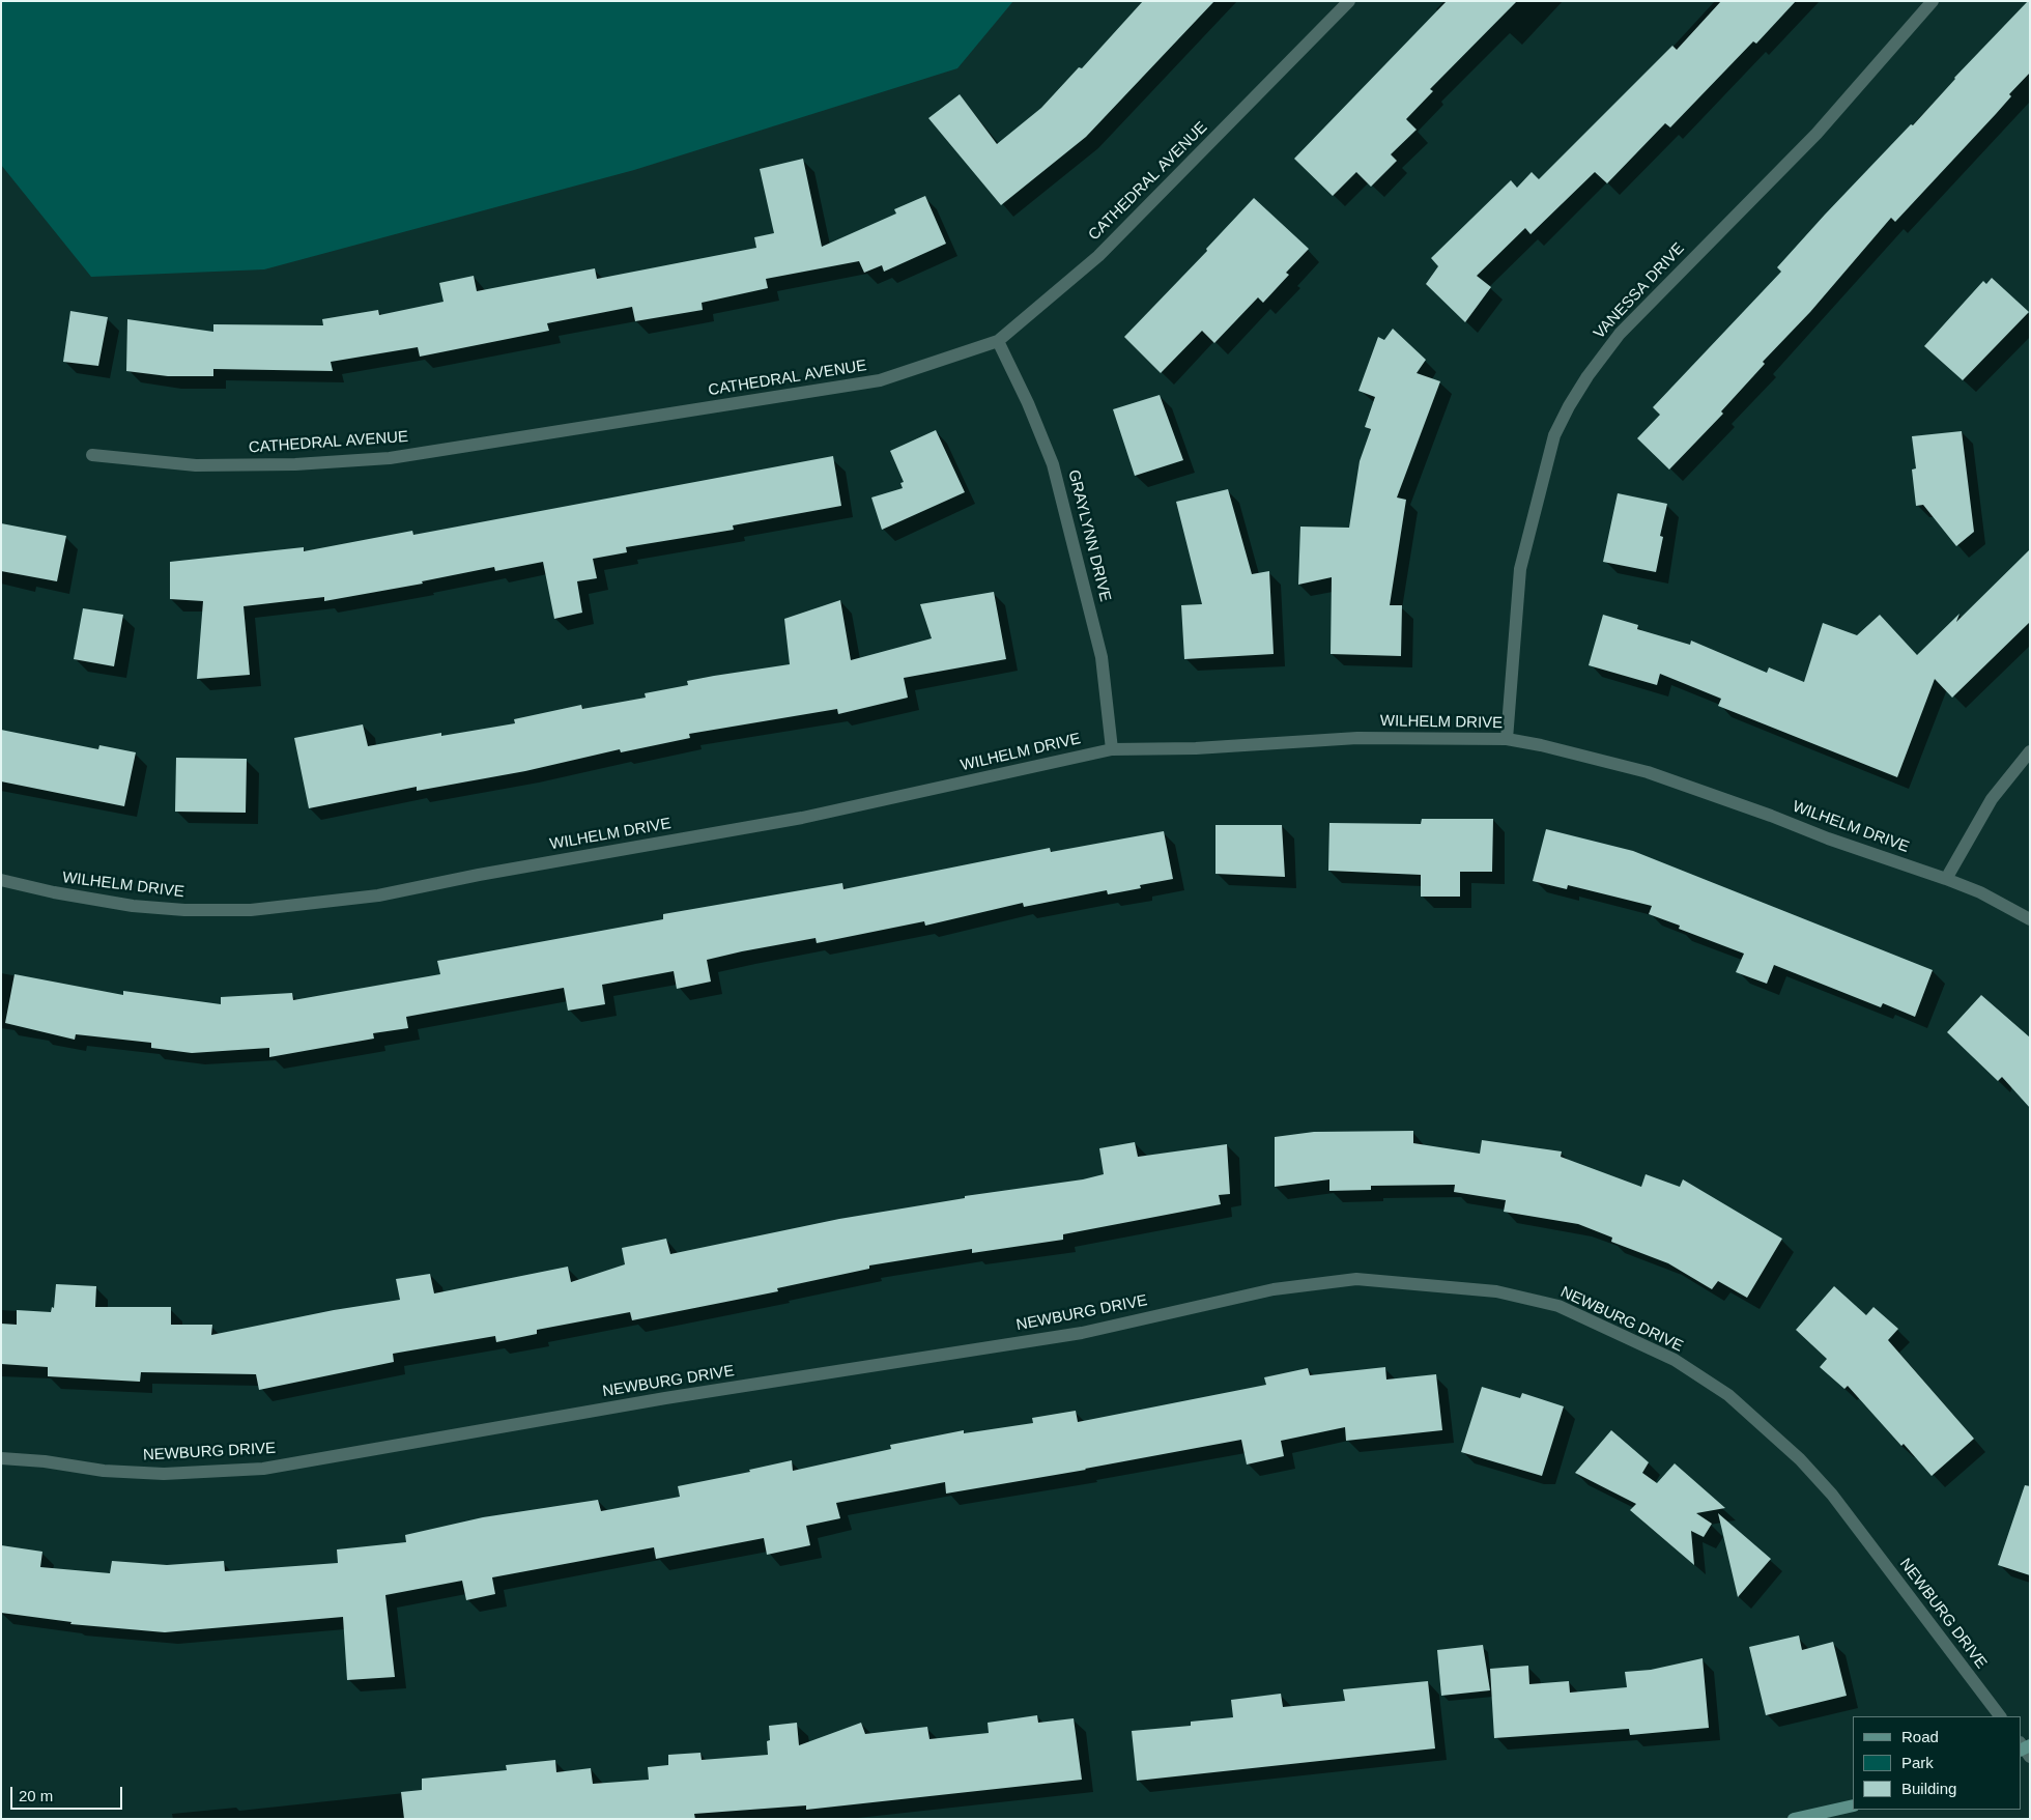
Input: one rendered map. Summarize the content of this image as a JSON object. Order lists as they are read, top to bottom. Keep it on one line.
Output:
{"streets":{"street":["CATHEDRAL AVENUE","VANESSA DRIVE","GRAYLYNN DRIVE","WILHELM DRIVE","NEWBURG DRIVE"]},"crossings":[["CATHEDRAL AVENUE","GRAYLYNN DRIVE"],["VANESSA DRIVE","WILHELM DRIVE"],["GRAYLYNN DRIVE","WILHELM DRIVE"]],"legend":["Road","Park","Building"],"scale_bar":"20 m"}
